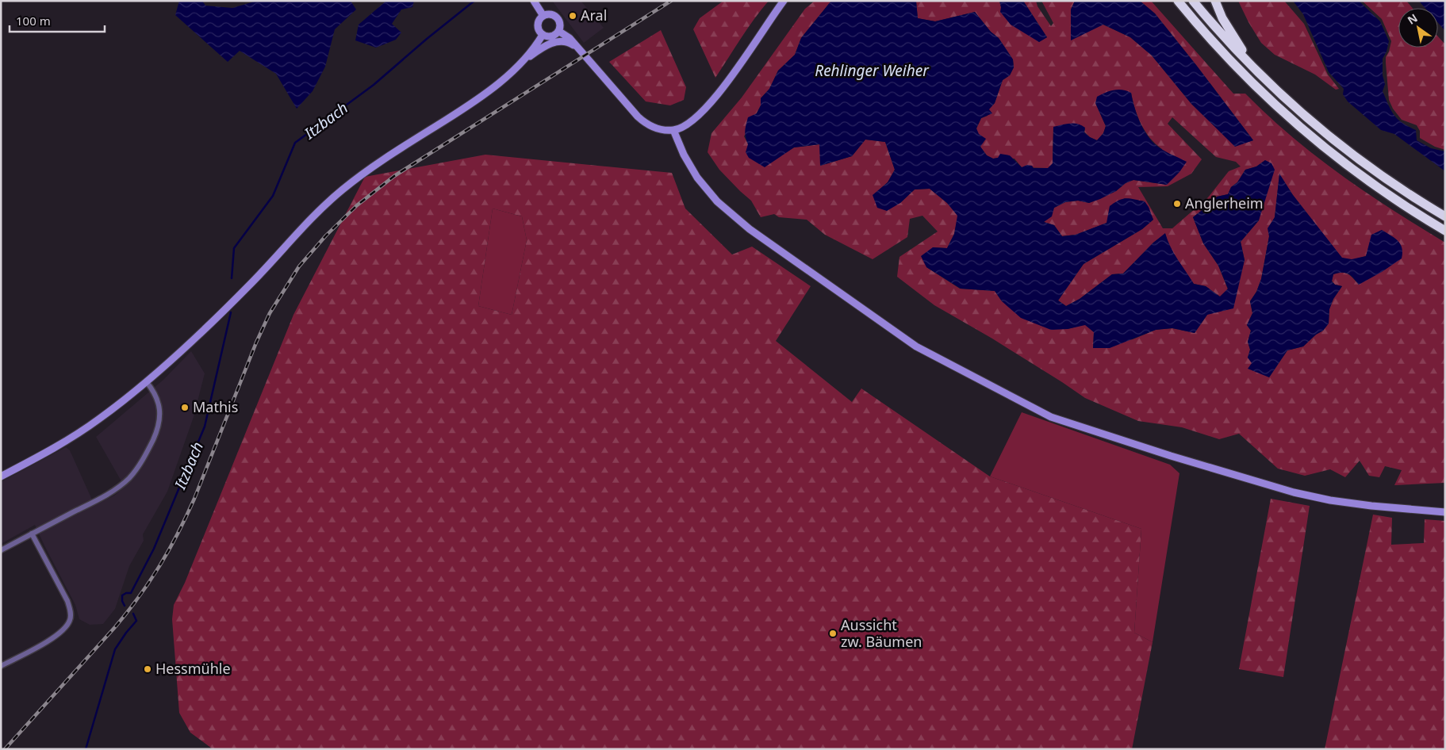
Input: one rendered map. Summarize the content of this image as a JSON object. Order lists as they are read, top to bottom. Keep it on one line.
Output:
{"water":["Rehlinger Weiher","Itzbach"],"places":["Aral","Anglerheim","Mathis","Aussicht zw. Bäumen","Hessmühle"],"scale_bar":"100 m","north":"top left"}
